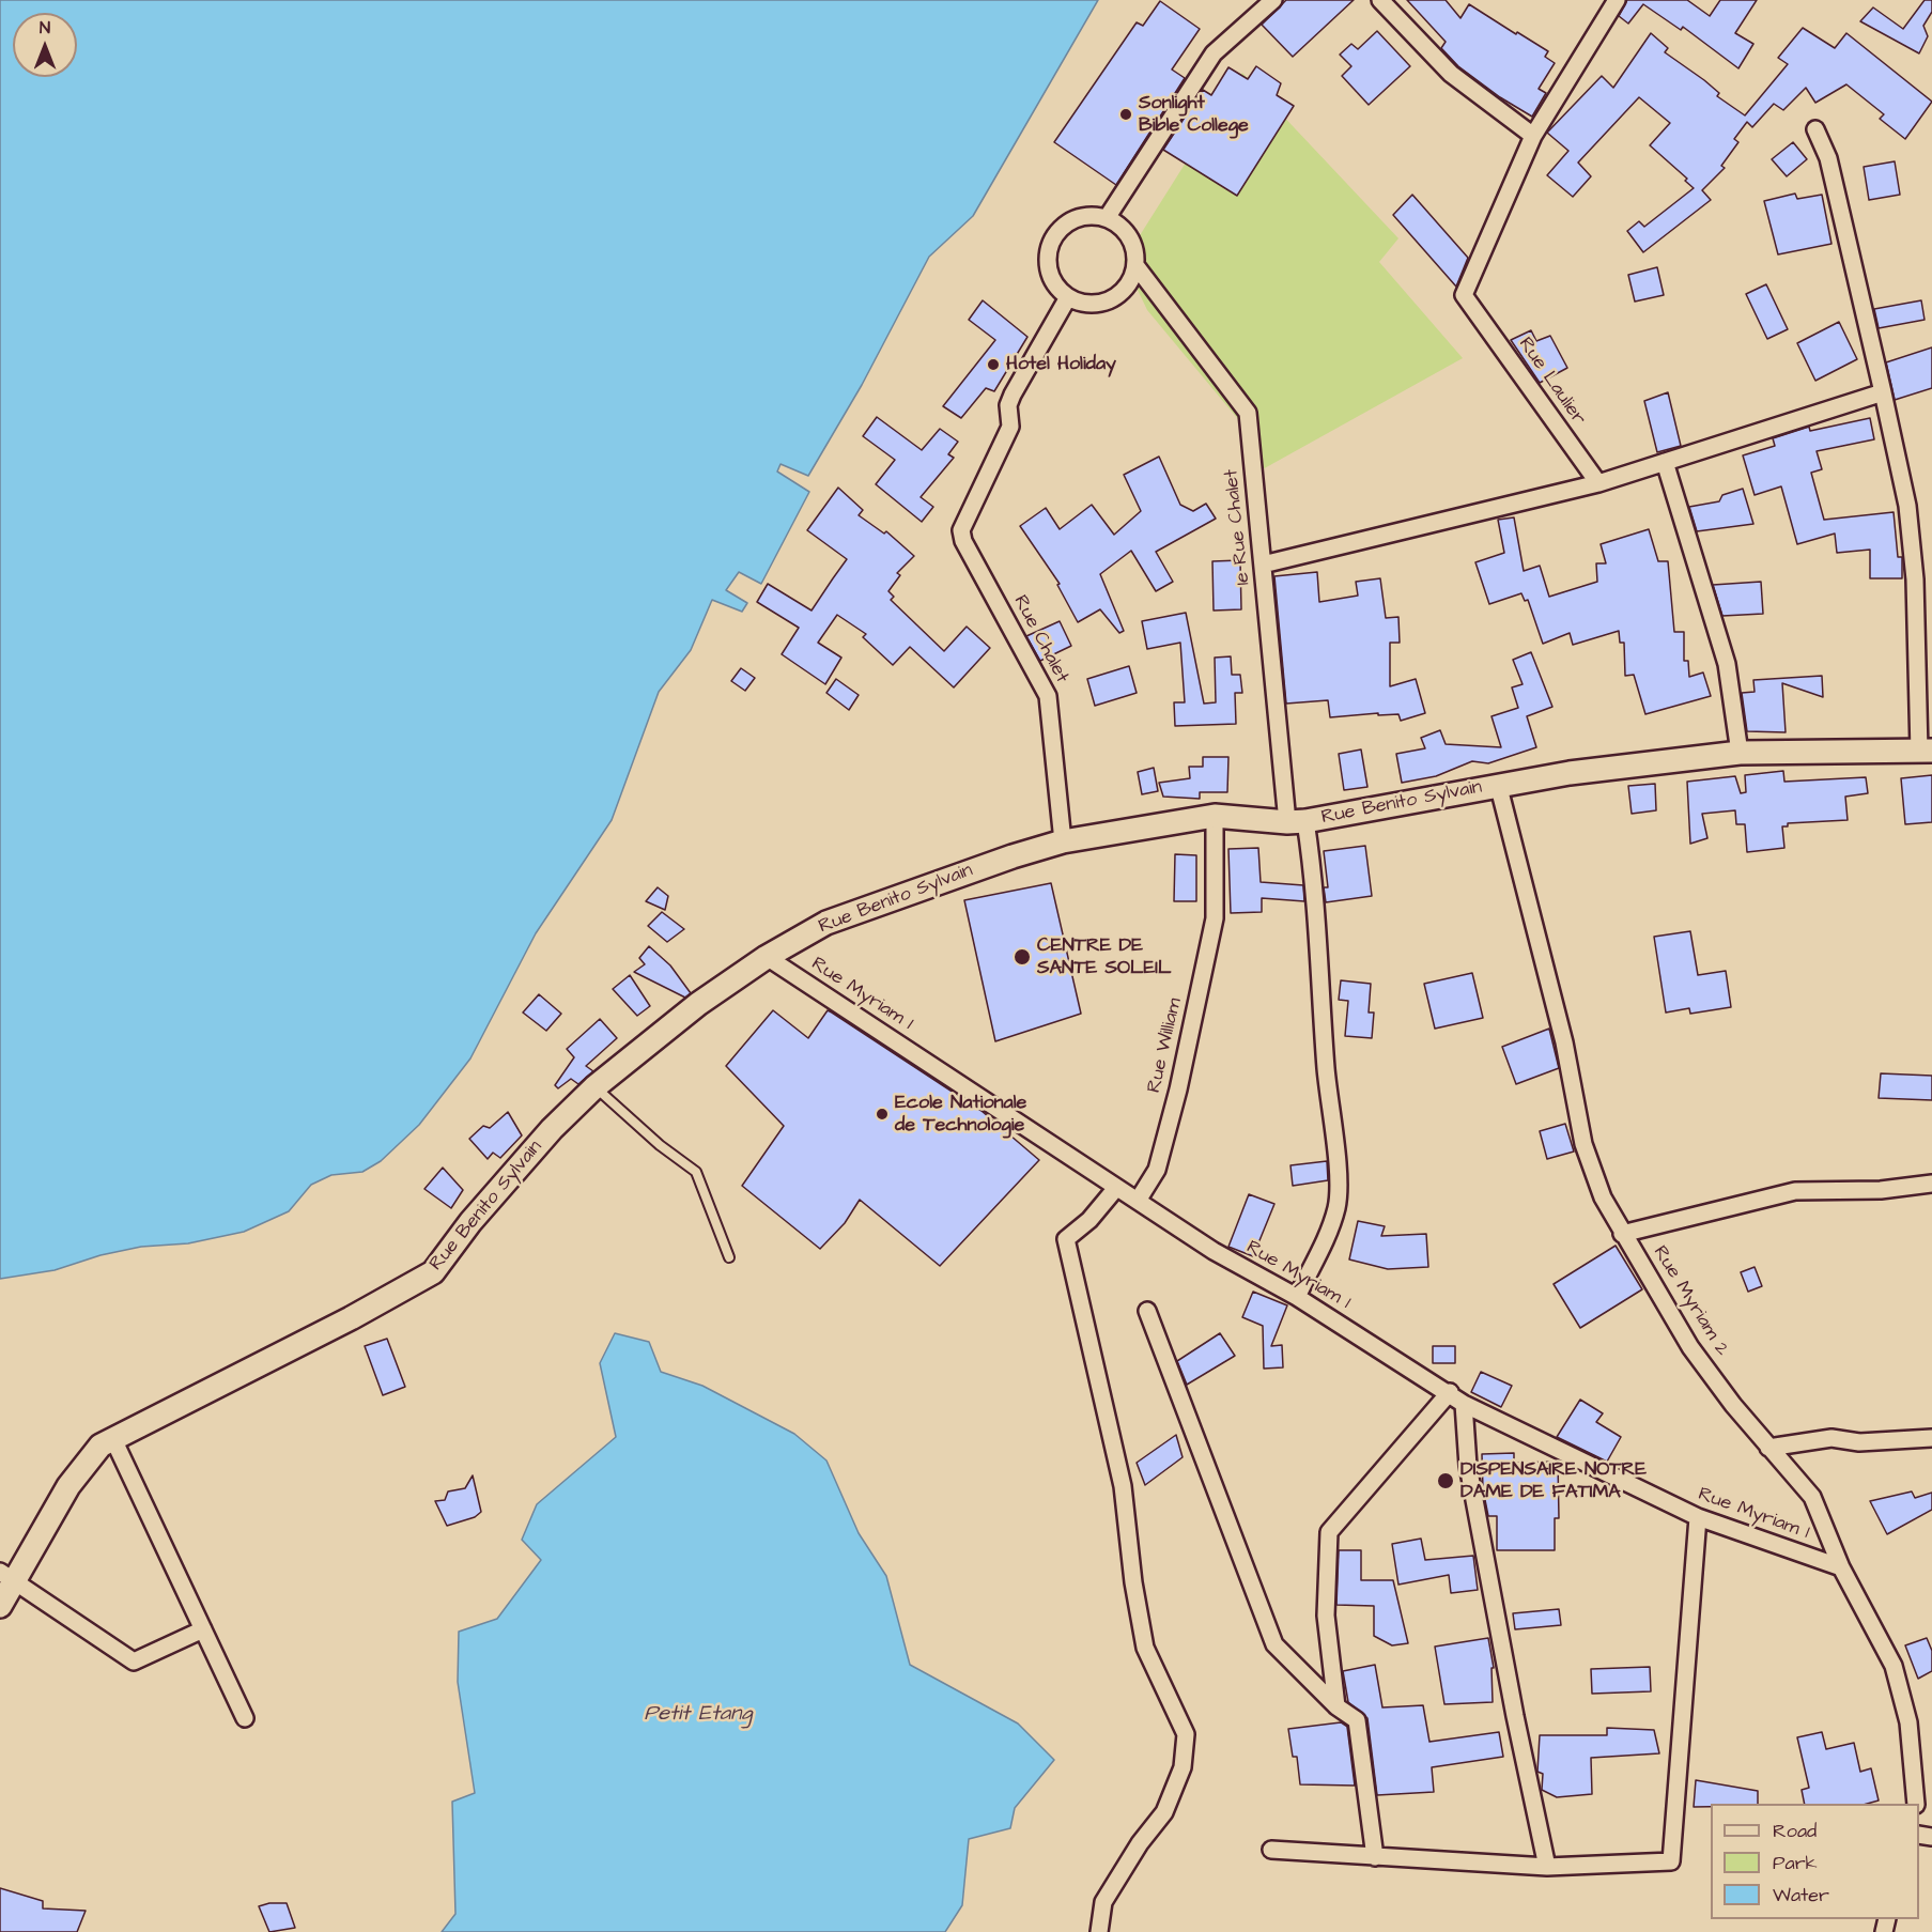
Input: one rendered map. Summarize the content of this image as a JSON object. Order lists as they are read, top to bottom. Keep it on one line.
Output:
{"streets":{"main road":["Rue Benito Sylvain"],"street":["Rue Laulier","1e Rue Chalet","Rue Chalet","Rue Myriam 1","Rue William","Rue Myriam 2"]},"crossings":[["1e Rue Chalet","Rue Chalet"],["1e Rue Chalet","Rue Benito Sylvain"],["1e Rue Chalet","Rue Myriam 1"],["Rue Chalet","Rue Benito Sylvain"],["Rue Benito Sylvain","Rue Myriam 1"],["Rue Benito Sylvain","Rue William"],["Rue Benito Sylvain","Rue Myriam 2"],["Rue Myriam 1","Rue William"],["Rue Myriam 1","Rue Myriam 2"]],"water":["Petit Etang"],"places":["Sonlight Bible College","Hotel Holiday","CENTRE DE SANTE SOLEIL","Ecole Nationale de Technologie","DISPENSAIRE NOTRE DAME DE FATIMA"],"legend":["Road","Park","Water"],"north":"top"}
